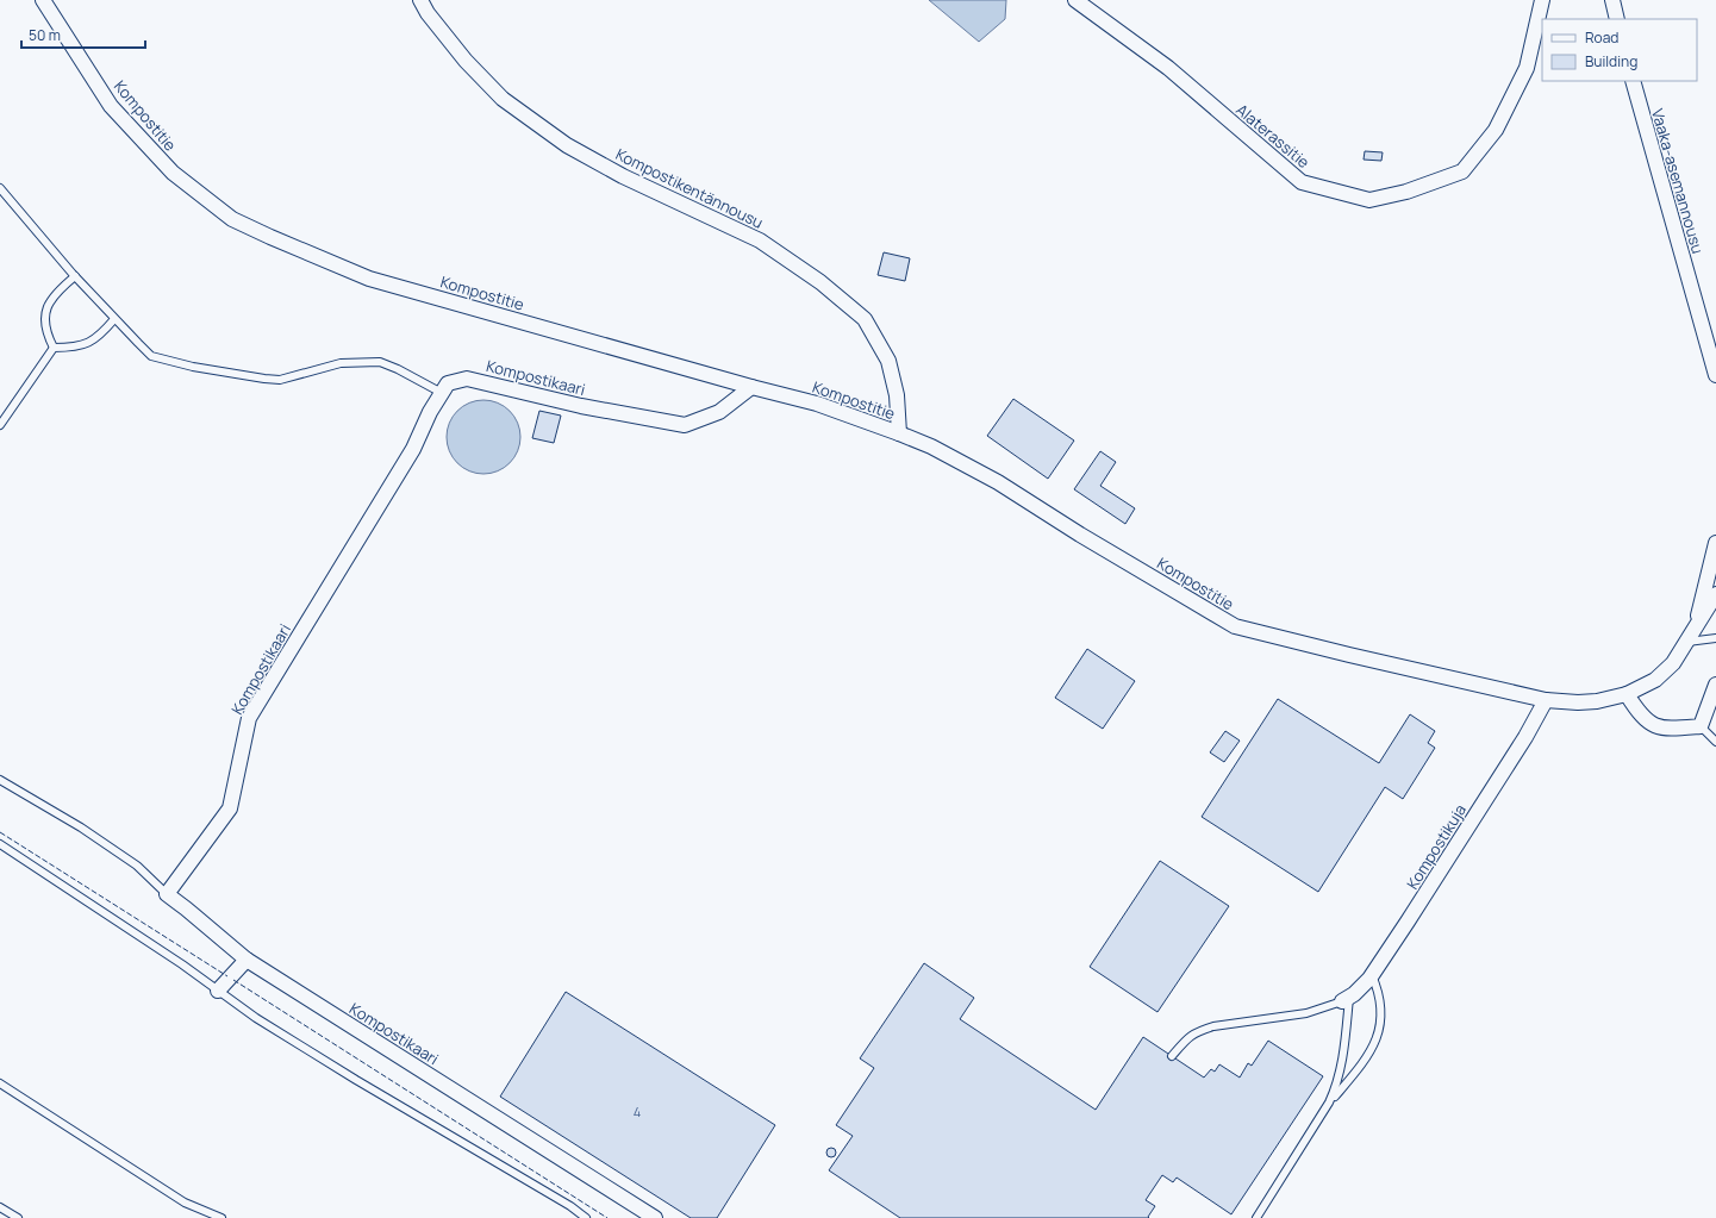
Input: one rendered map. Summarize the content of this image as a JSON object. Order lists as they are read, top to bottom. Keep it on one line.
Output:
{"streets":{"street":["Kompostitie","Alaterassitie","Vaaka-asemannousu","Kompostikentännousu","Kompostikaari","Kompostikuja"]},"crossings":[["Kompostitie","Kompostikentännousu"],["Kompostitie","Kompostikaari"],["Kompostitie","Kompostikuja"]],"house_numbers":["4"],"legend":["Road","Building"],"scale_bar":"50 m"}
